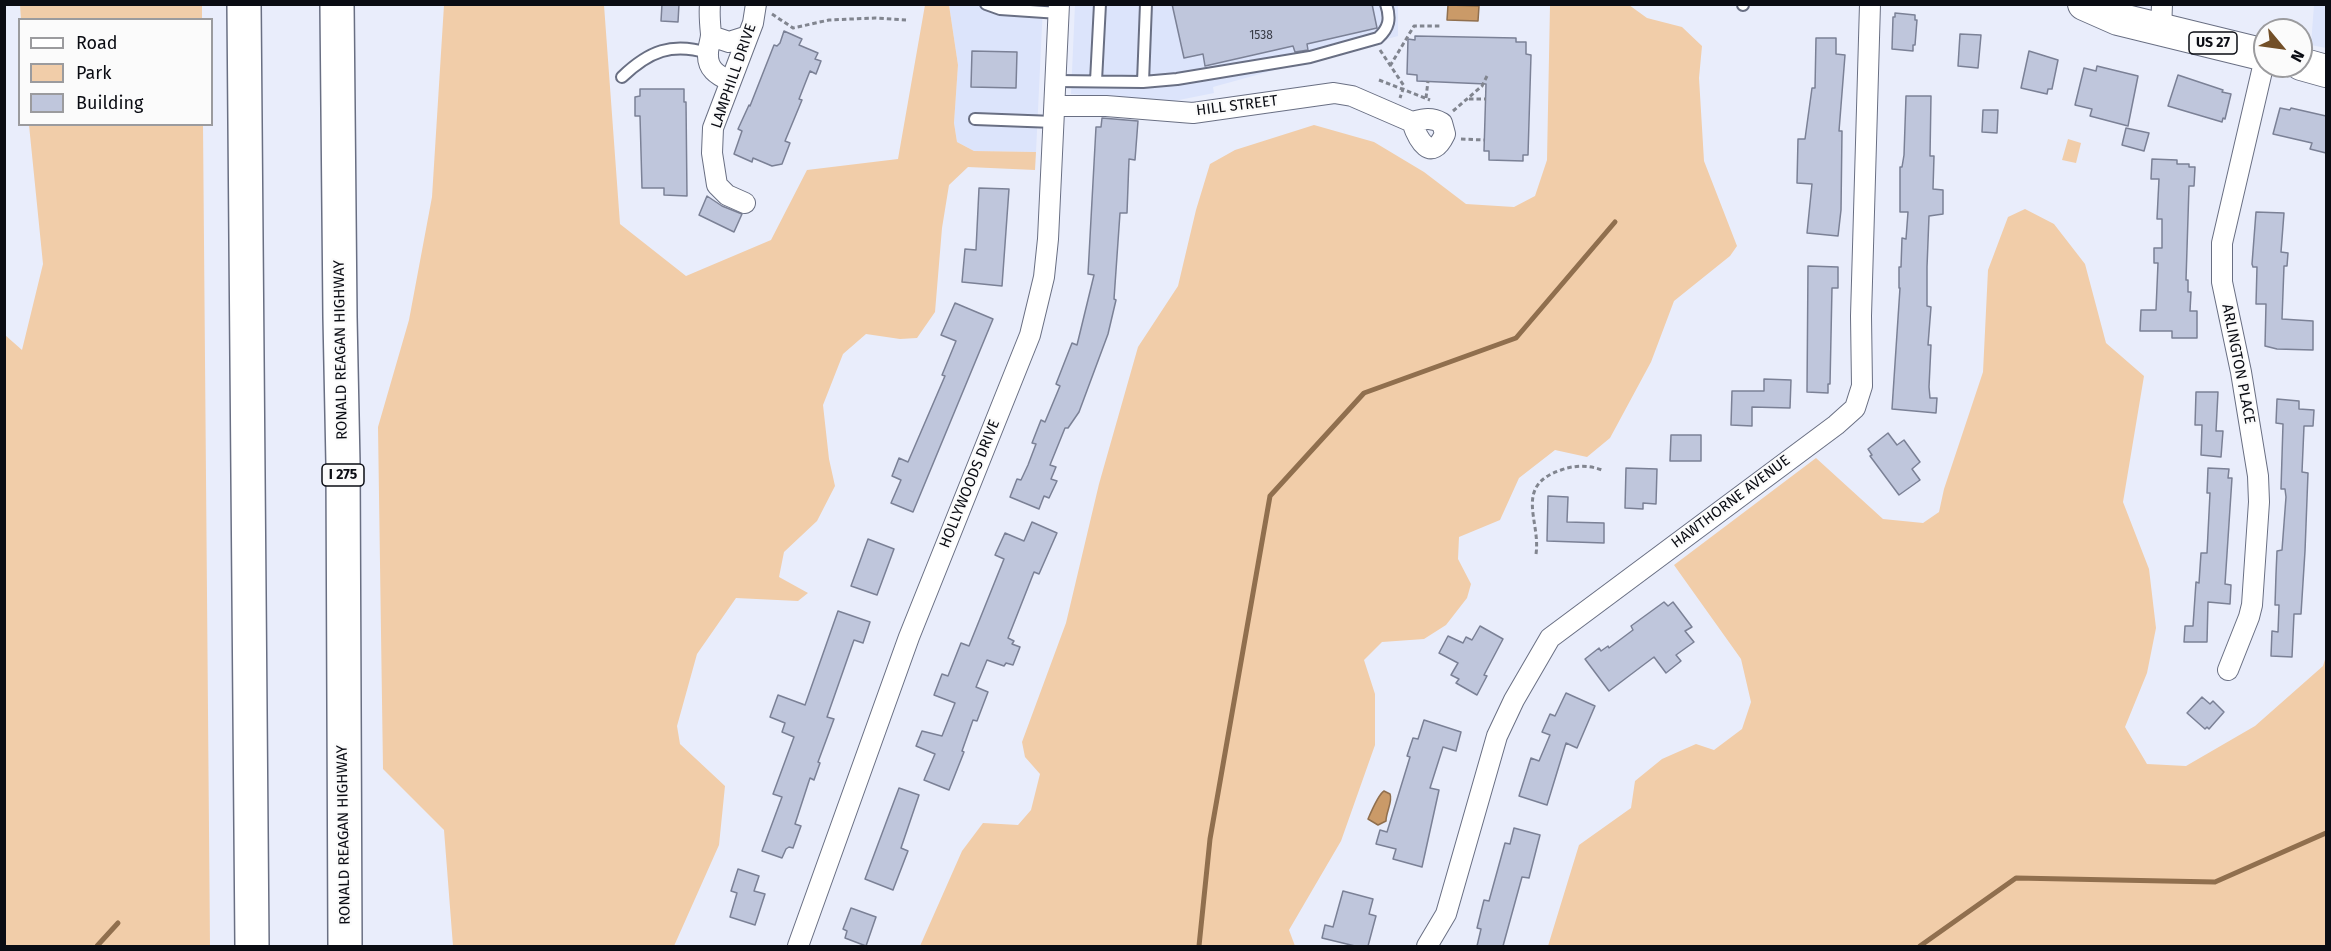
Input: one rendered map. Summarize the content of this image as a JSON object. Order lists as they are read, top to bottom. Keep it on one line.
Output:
{"streets":{"highway":["RONALD REAGAN HIGHWAY","I 275"],"main road":["US 27"],"street":["LAMPHILL DRIVE","HILL STREET","ARLINGTON PLACE","HOLLYWOODS DRIVE","HAWTHORNE AVENUE"]},"crossings":[["HILL STREET","HOLLYWOODS DRIVE"]],"house_numbers":["1538"],"legend":["Road","Park","Building"],"north":"bottom right"}
